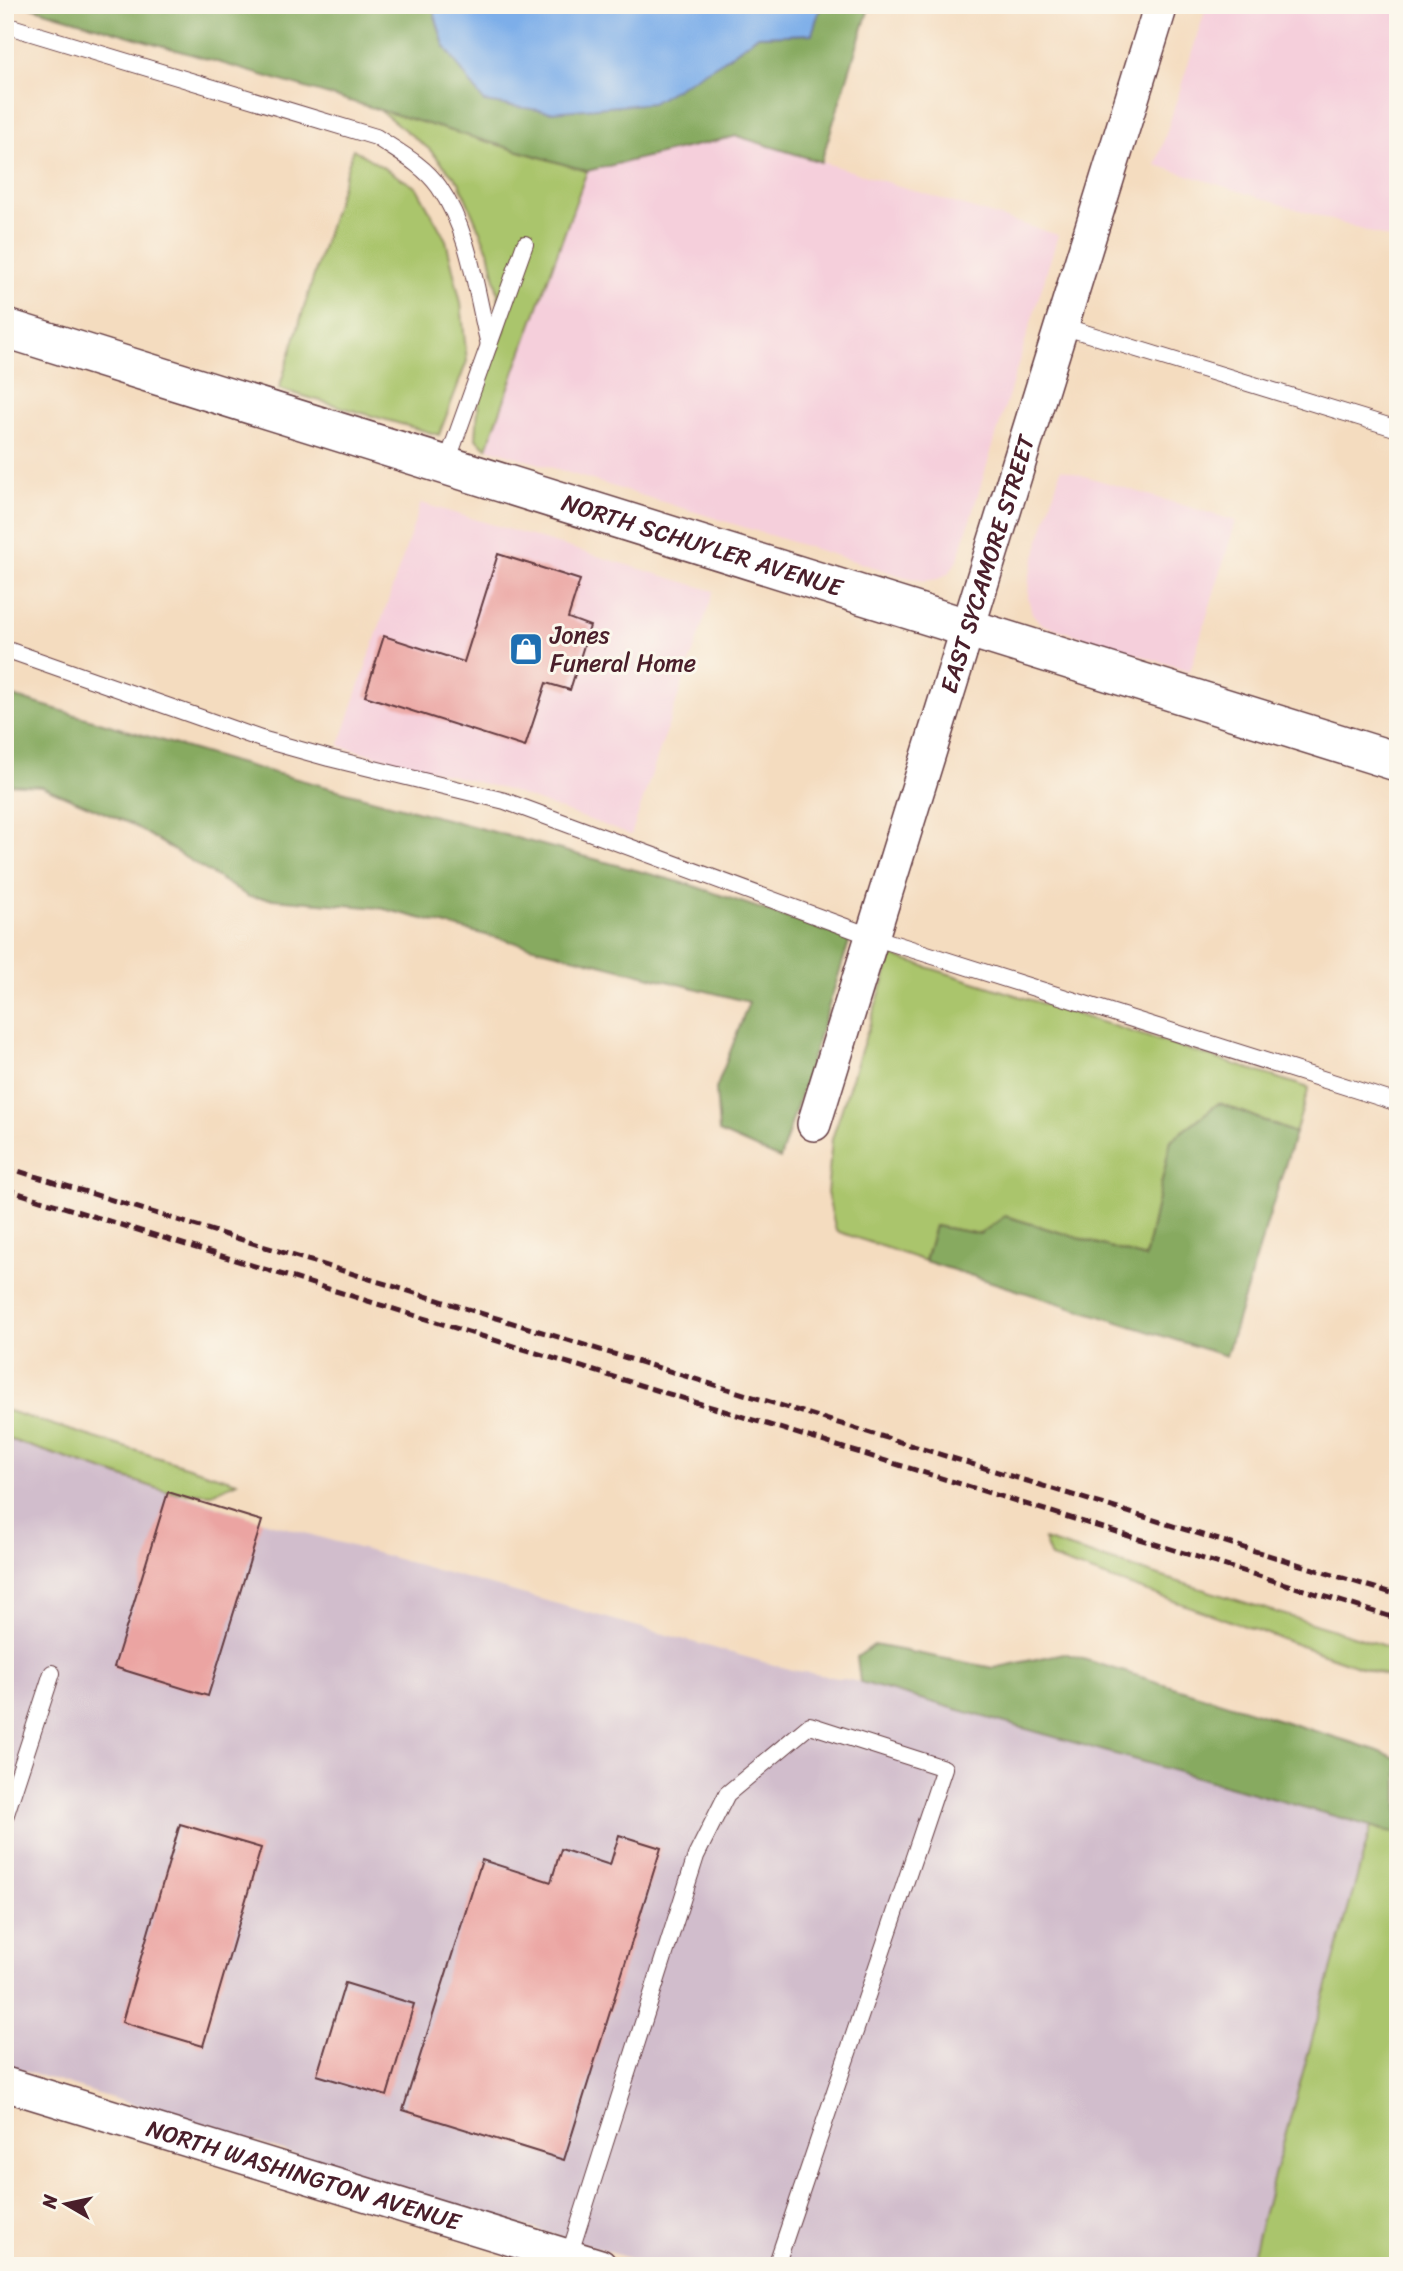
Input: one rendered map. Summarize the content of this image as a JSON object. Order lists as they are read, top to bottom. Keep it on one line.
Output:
{"streets":{"street":["NORTH SCHUYLER AVENUE","EAST SYCAMORE STREET","NORTH WASHINGTON AVENUE"]},"crossings":[["NORTH SCHUYLER AVENUE","EAST SYCAMORE STREET"]],"places":{"shop":["Jones Funeral Home"]},"north":"left"}
